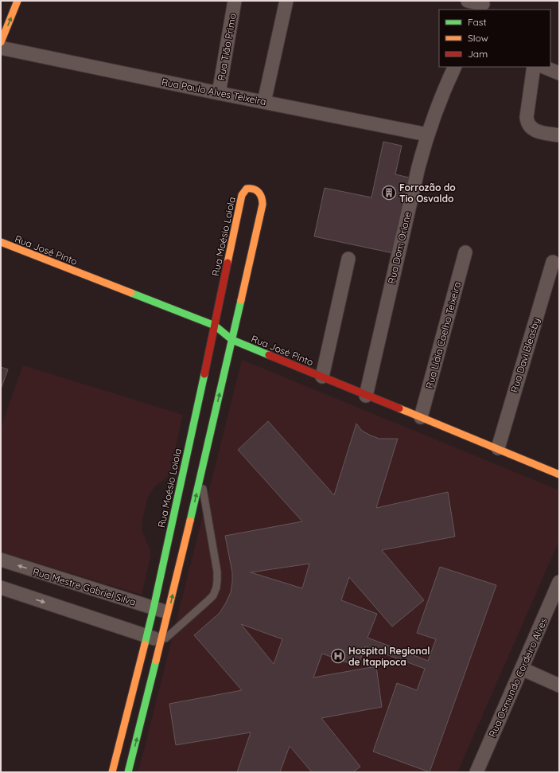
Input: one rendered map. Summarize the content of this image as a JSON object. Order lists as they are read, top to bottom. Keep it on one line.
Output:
{"streets":{"street":["Rua Tião Primo","Rua Paulo Alves Teixeira","Rua Moésio Loiola","Rua Dom Orione","Rua José Pinto","Rua Lídia Coelho Teixeira","Rua Davi Bleasby","Rua Mestre Gabriel Silva","Rua Osmundo Cordeiro Alves"]},"crossings":[["Rua Tião Primo","Rua Paulo Alves Teixeira"],["Rua Paulo Alves Teixeira","Rua Dom Orione"],["Rua Moésio Loiola","Rua José Pinto"],["Rua Moésio Loiola","Rua Mestre Gabriel Silva"],["Rua Dom Orione","Rua José Pinto"],["Rua José Pinto","Rua Lídia Coelho Teixeira"],["Rua José Pinto","Rua Davi Bleasby"]],"places":{"building":["Forrozão do Tio Osvaldo"],"hospital":["Hospital Regional de Itapipoca"]},"legend":["Fast","Slow","Jam"]}
